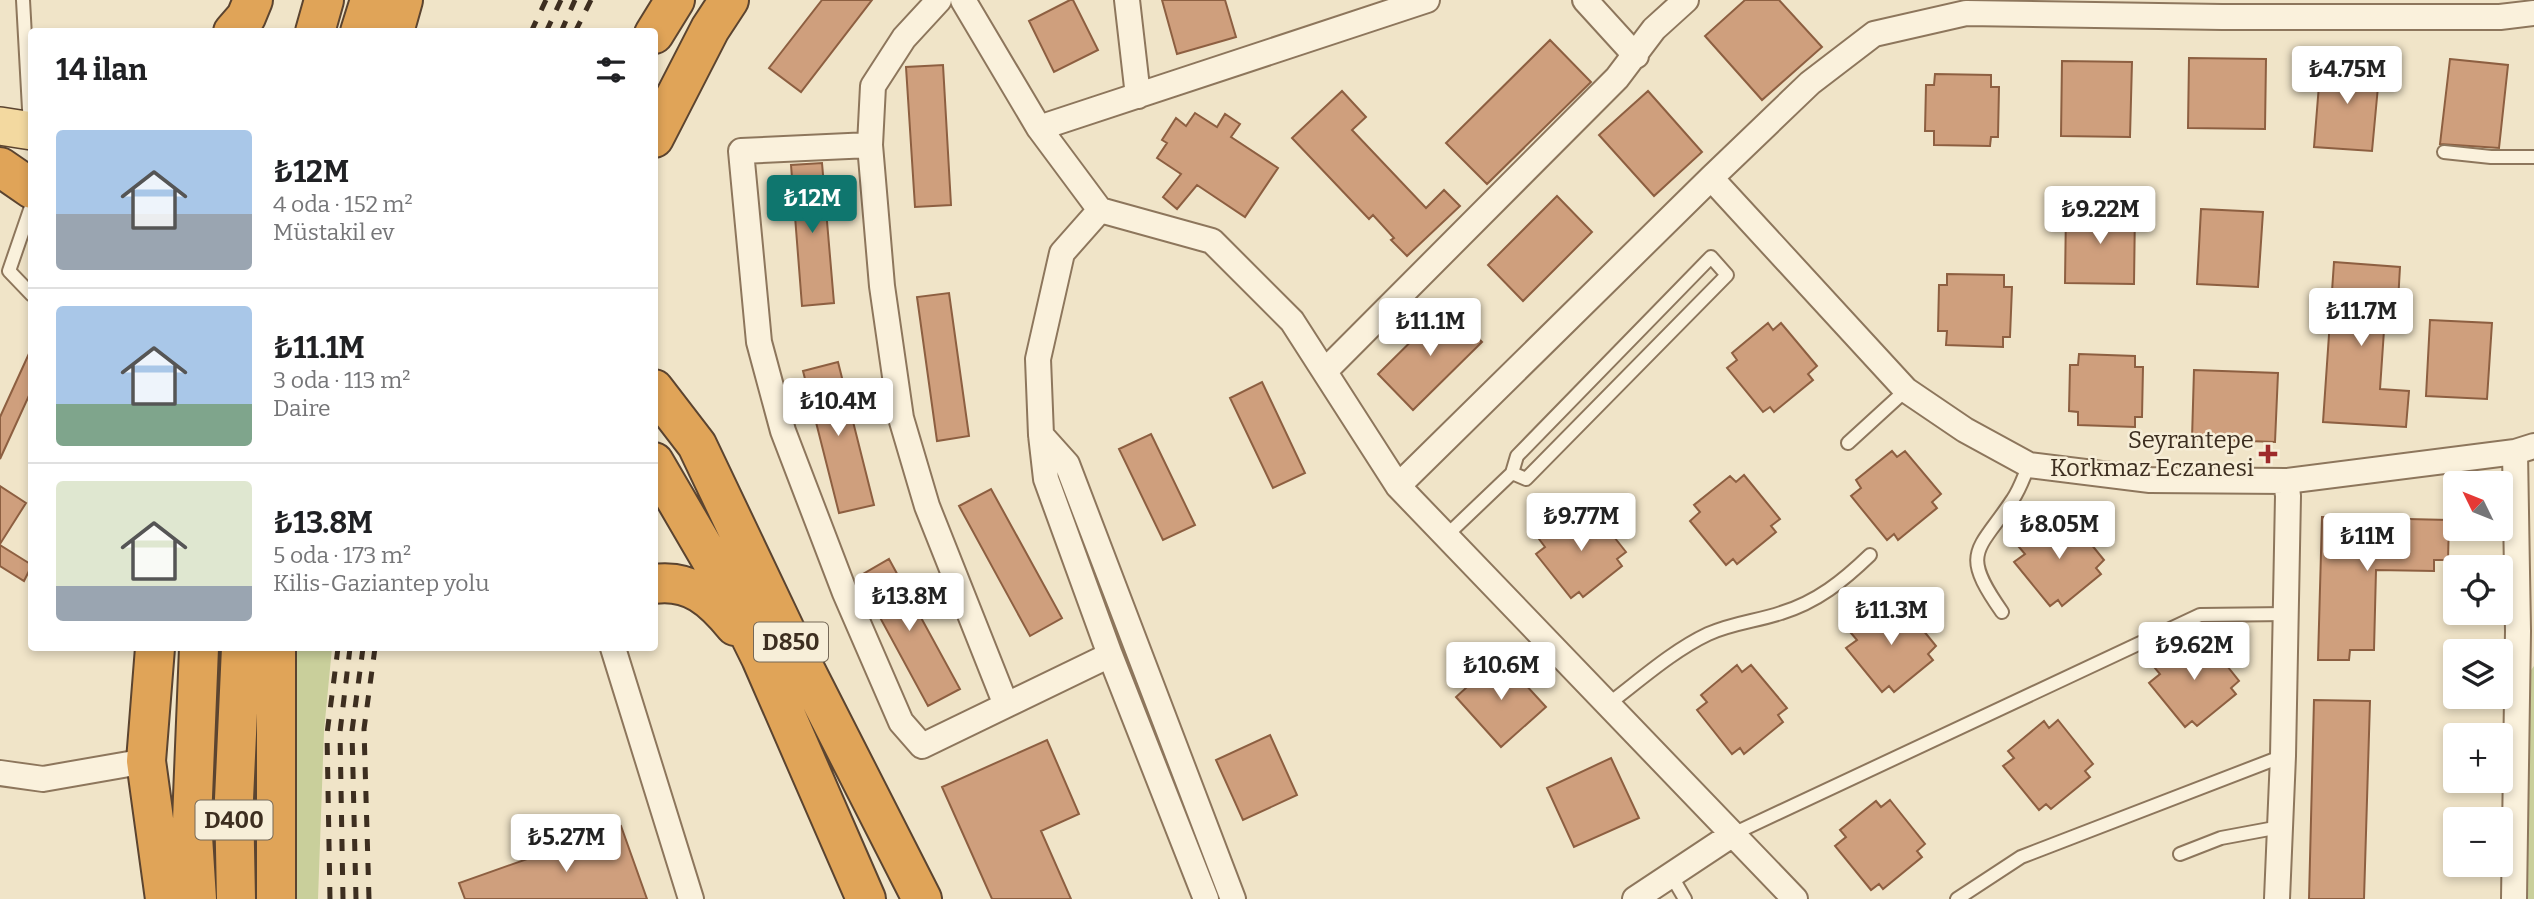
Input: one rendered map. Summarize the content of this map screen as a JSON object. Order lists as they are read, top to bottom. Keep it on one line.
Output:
{"streets":{"highway":["D850","D400"]},"places":{"health":["Seyrantepe Korkmaz Eczanesi"]},"north":"top left","page":{"heading":"14 ilan","price":["₺4.75M","₺12M","₺9.22M","₺11.7M","₺11.1M","₺10.4M","₺9.77M","₺8.05M","₺11M","₺13.8M","₺11.3M","₺9.62M","₺10.6M","₺5.27M"],"list":[{"name":"₺12M","note":"4 oda · 152 m² · Müstakil ev"},{"name":"₺11.1M","note":"3 oda · 113 m² · Daire"},{"name":"₺13.8M","note":"5 oda · 173 m² · Kilis-Gaziantep yolu"}],"map_buttons":["+","−"]}}
